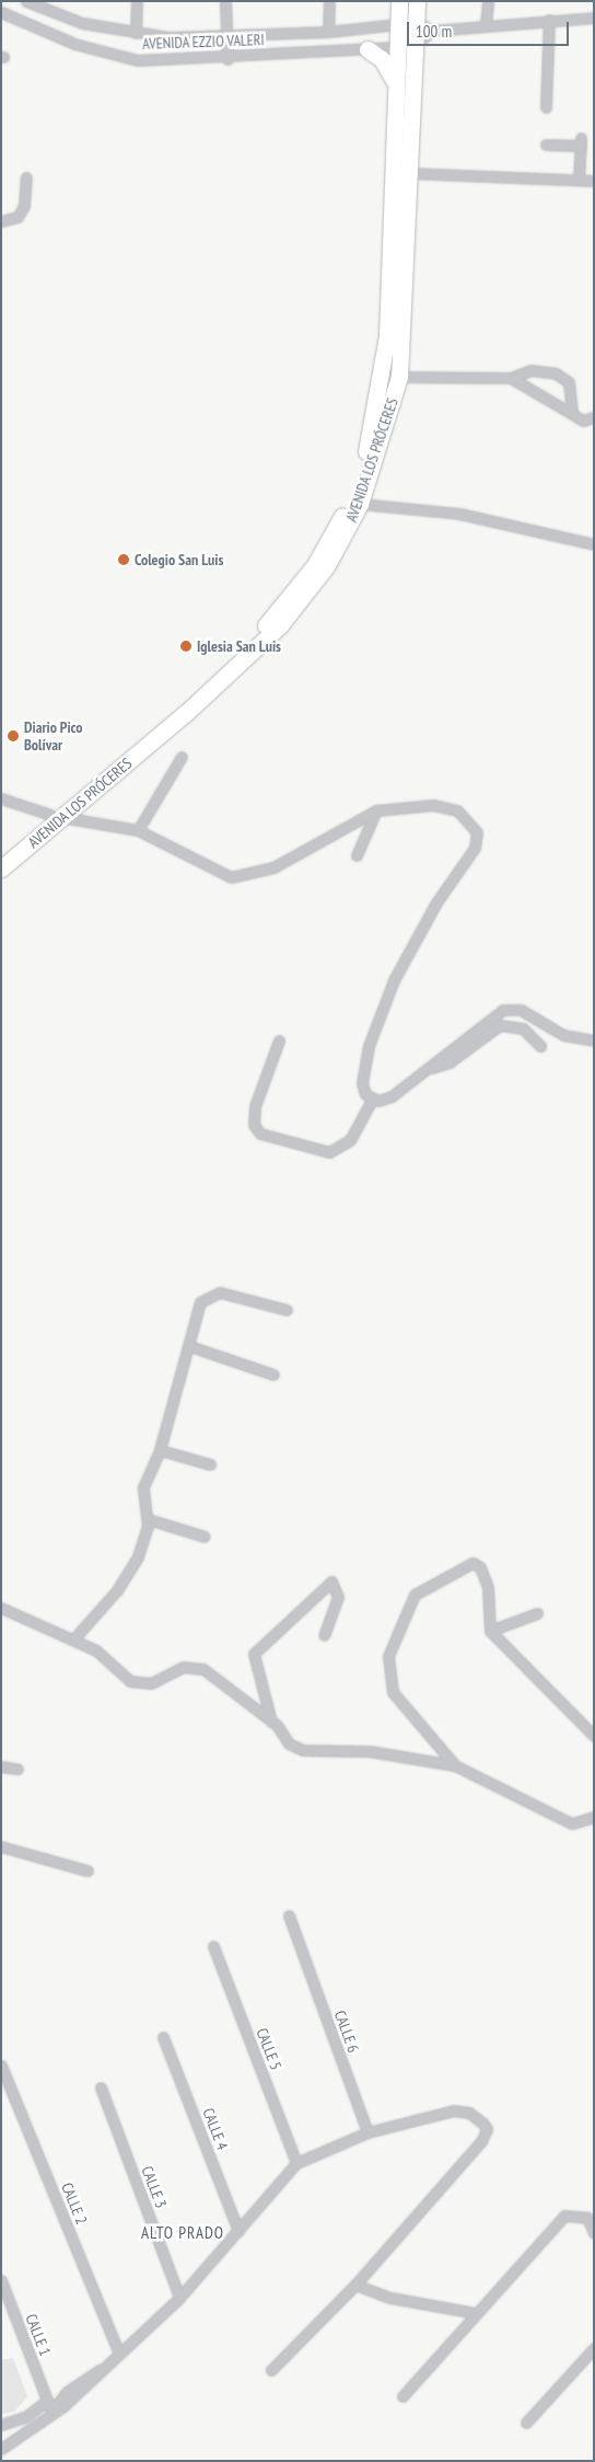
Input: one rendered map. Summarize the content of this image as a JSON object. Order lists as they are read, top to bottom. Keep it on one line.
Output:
{"streets":{"highway":["AVENIDA LOS PRÓCERES"],"street":["AVENIDA EZZIO VALERI","CALLE 6","CALLE 5","CALLE 4","CALLE 3","CALLE 2","CALLE 1"]},"crossings":[["AVENIDA EZZIO VALERI","AVENIDA LOS PRÓCERES"]],"districts":["ALTO PRADO"],"places":["Colegio San Luis","Iglesia San Luis","Diario Pico Bolívar"],"scale_bar":"100 m"}
